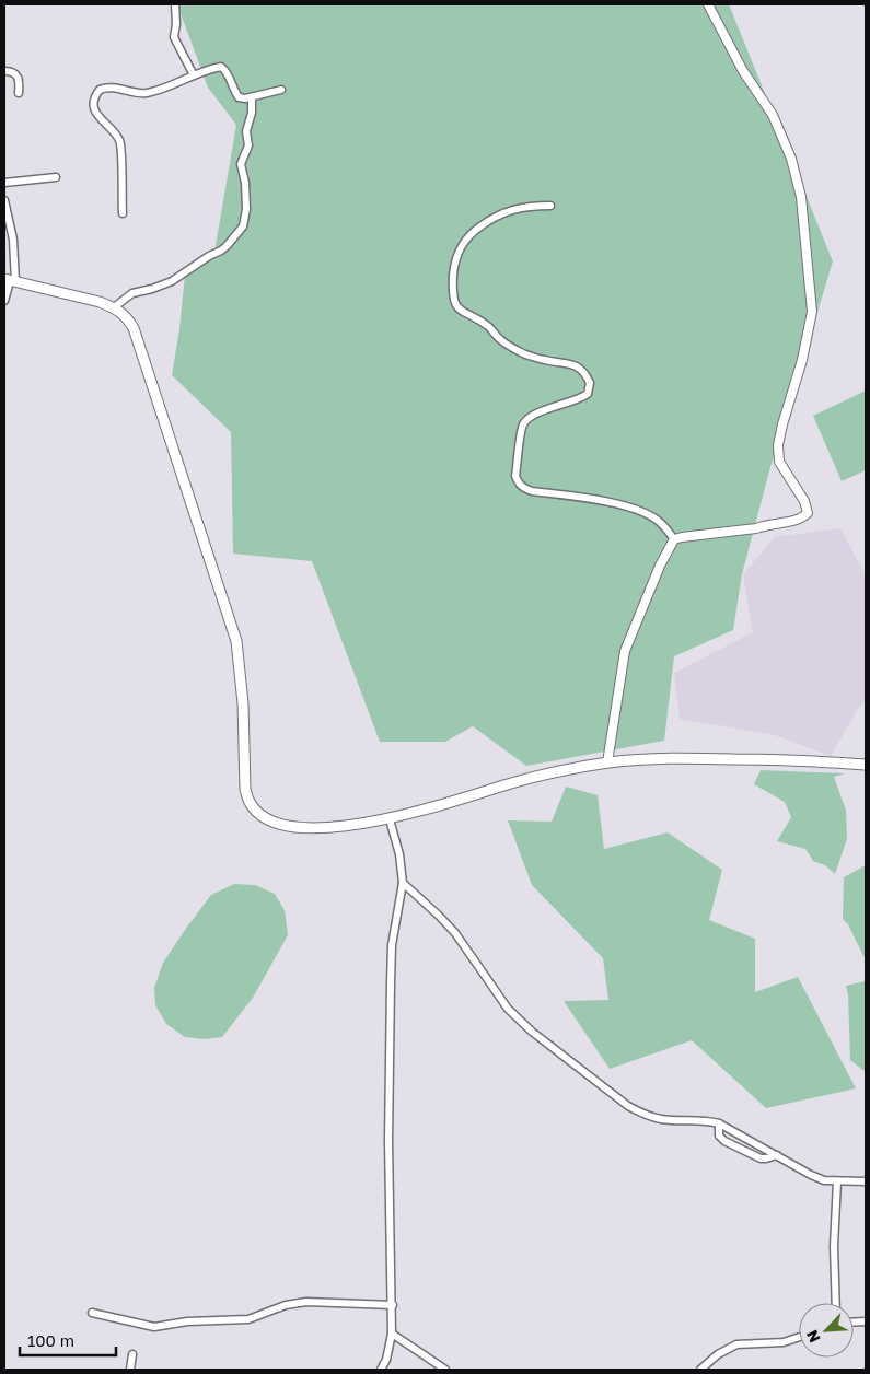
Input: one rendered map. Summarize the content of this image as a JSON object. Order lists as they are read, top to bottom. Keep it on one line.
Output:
{"scale_bar":"100 m","north":"bottom left"}
